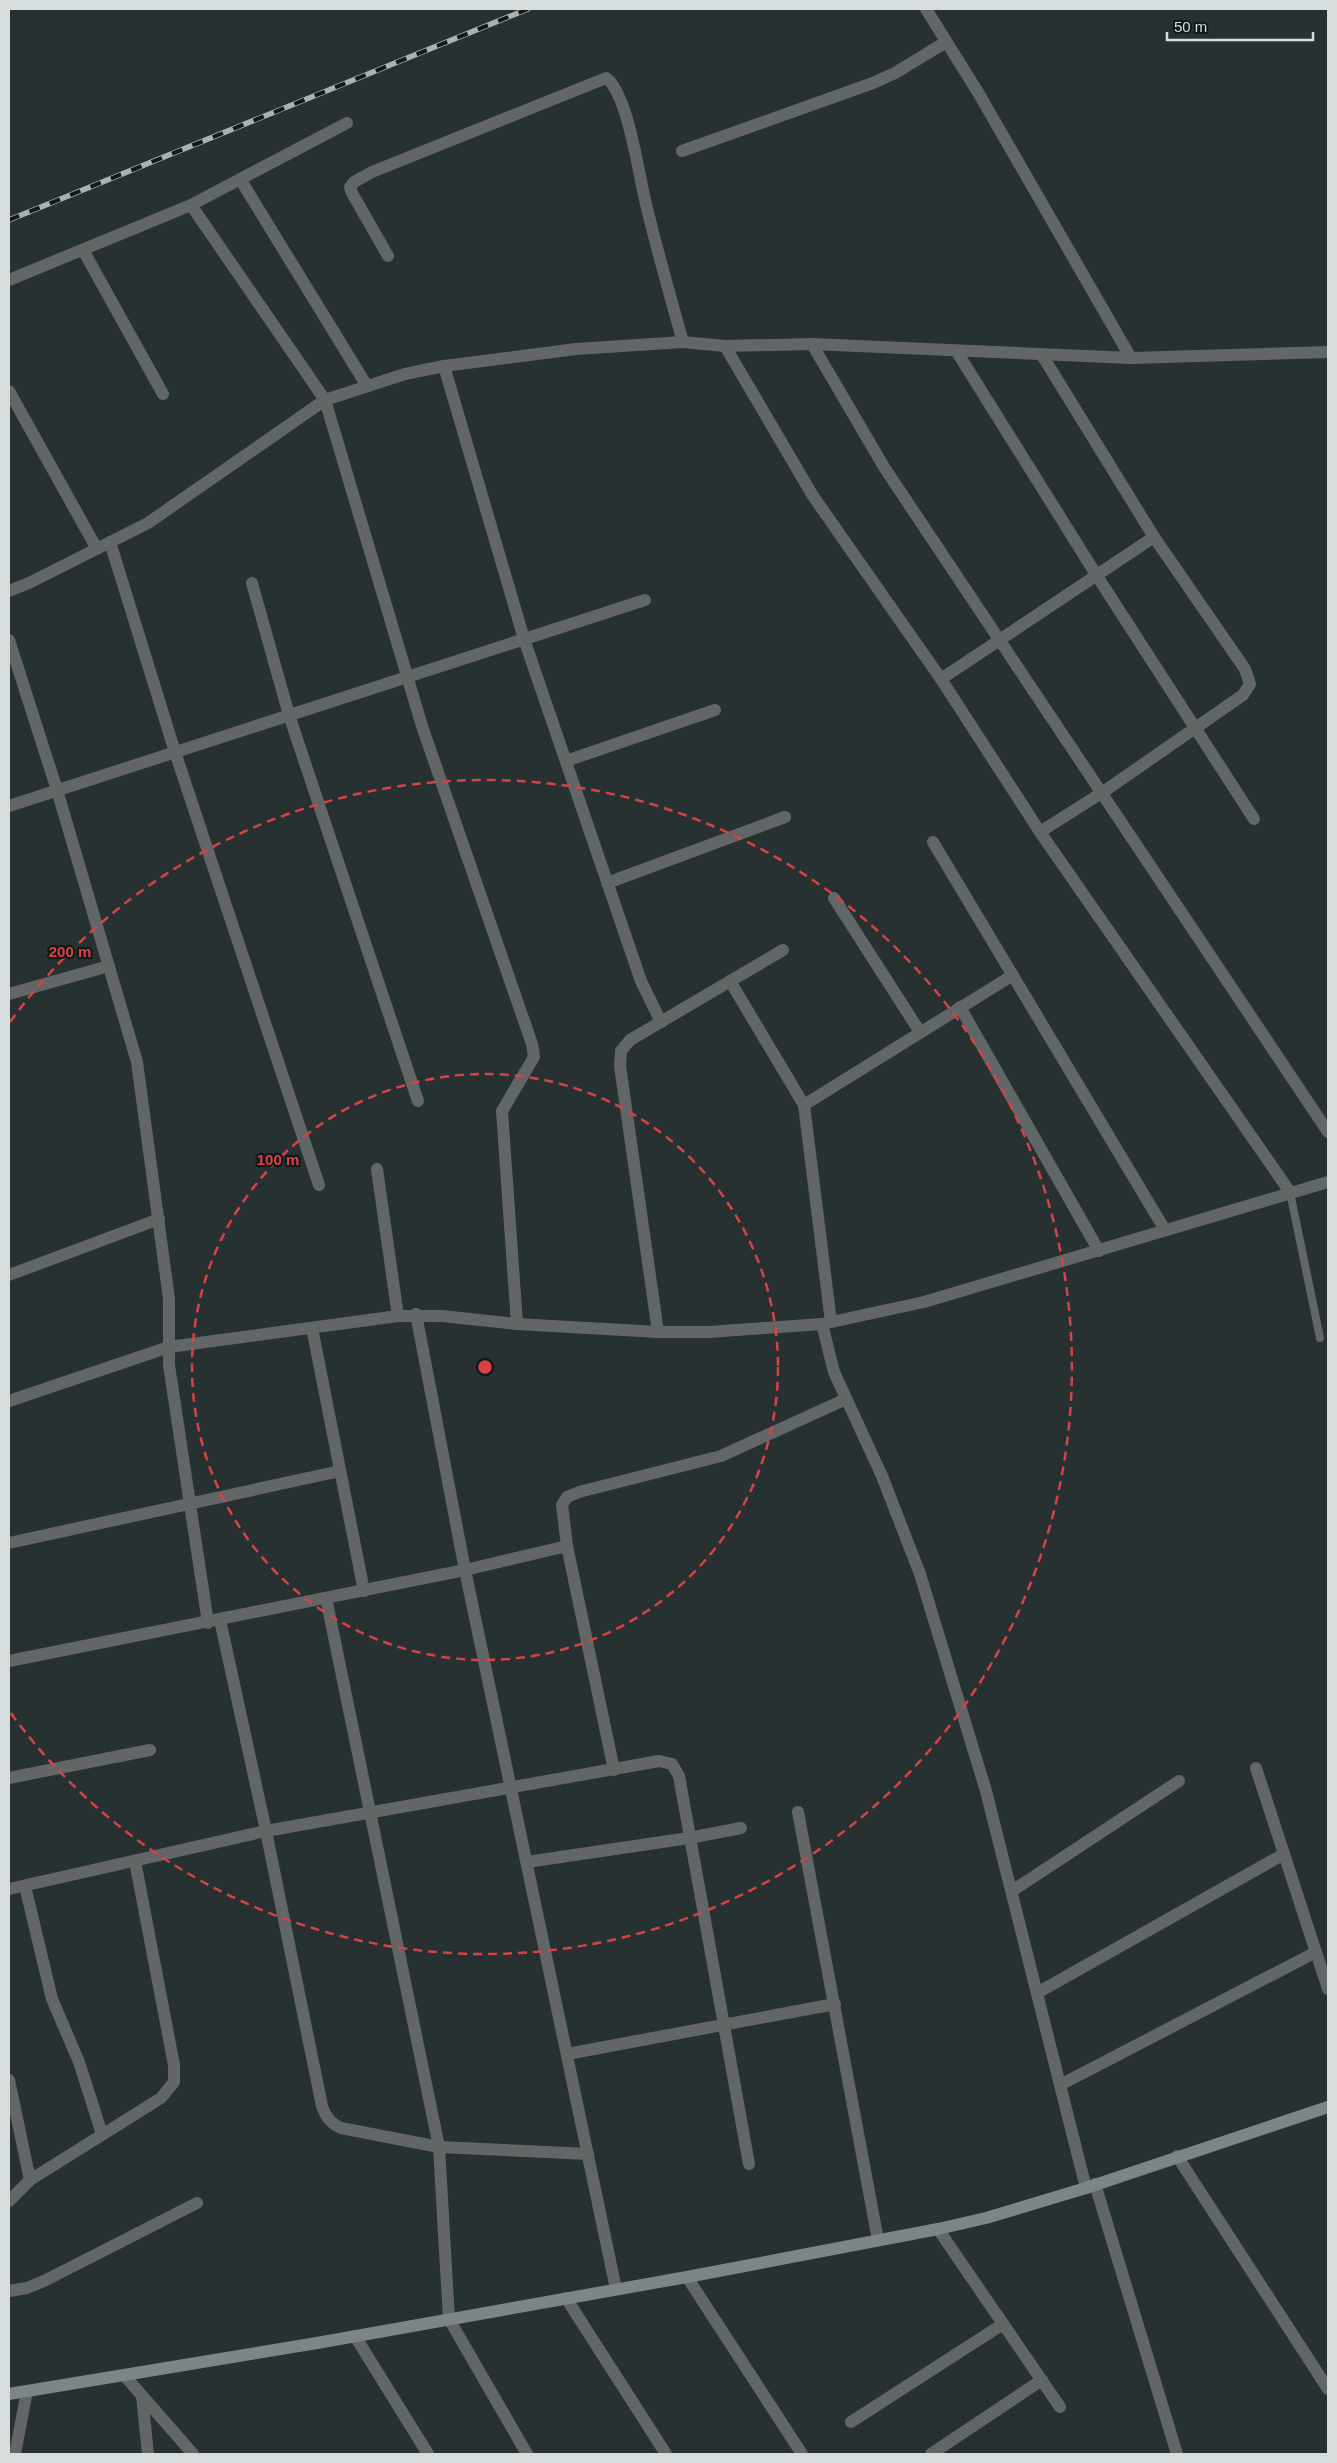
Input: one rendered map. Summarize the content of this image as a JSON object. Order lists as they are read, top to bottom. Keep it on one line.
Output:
{"scale_bar":"50 m","rings":["200 m","100 m"]}
